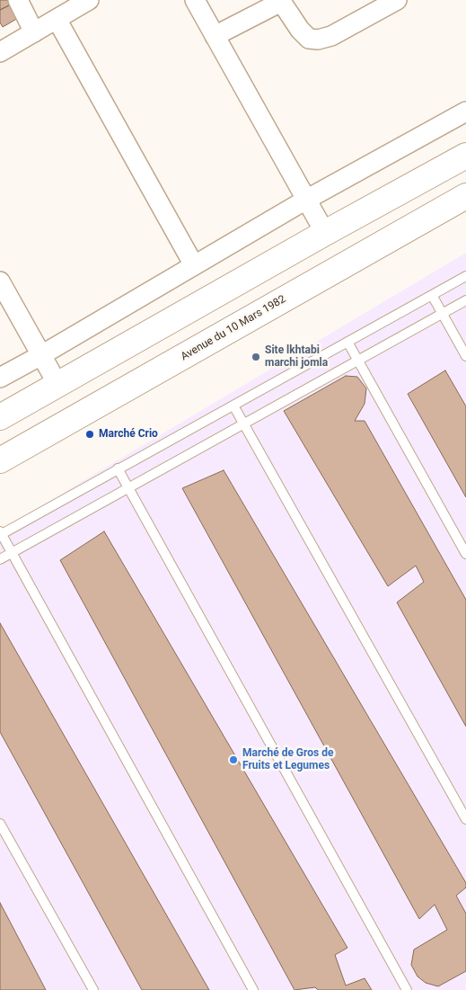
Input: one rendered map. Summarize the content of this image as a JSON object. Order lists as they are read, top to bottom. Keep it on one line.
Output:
{"streets":{"main road":["Avenue du 10 Mars 1982"]},"places":["Site lkhtabi marchi jomla","Marché Crio","Marché de Gros de Fruits et Legumes"]}
